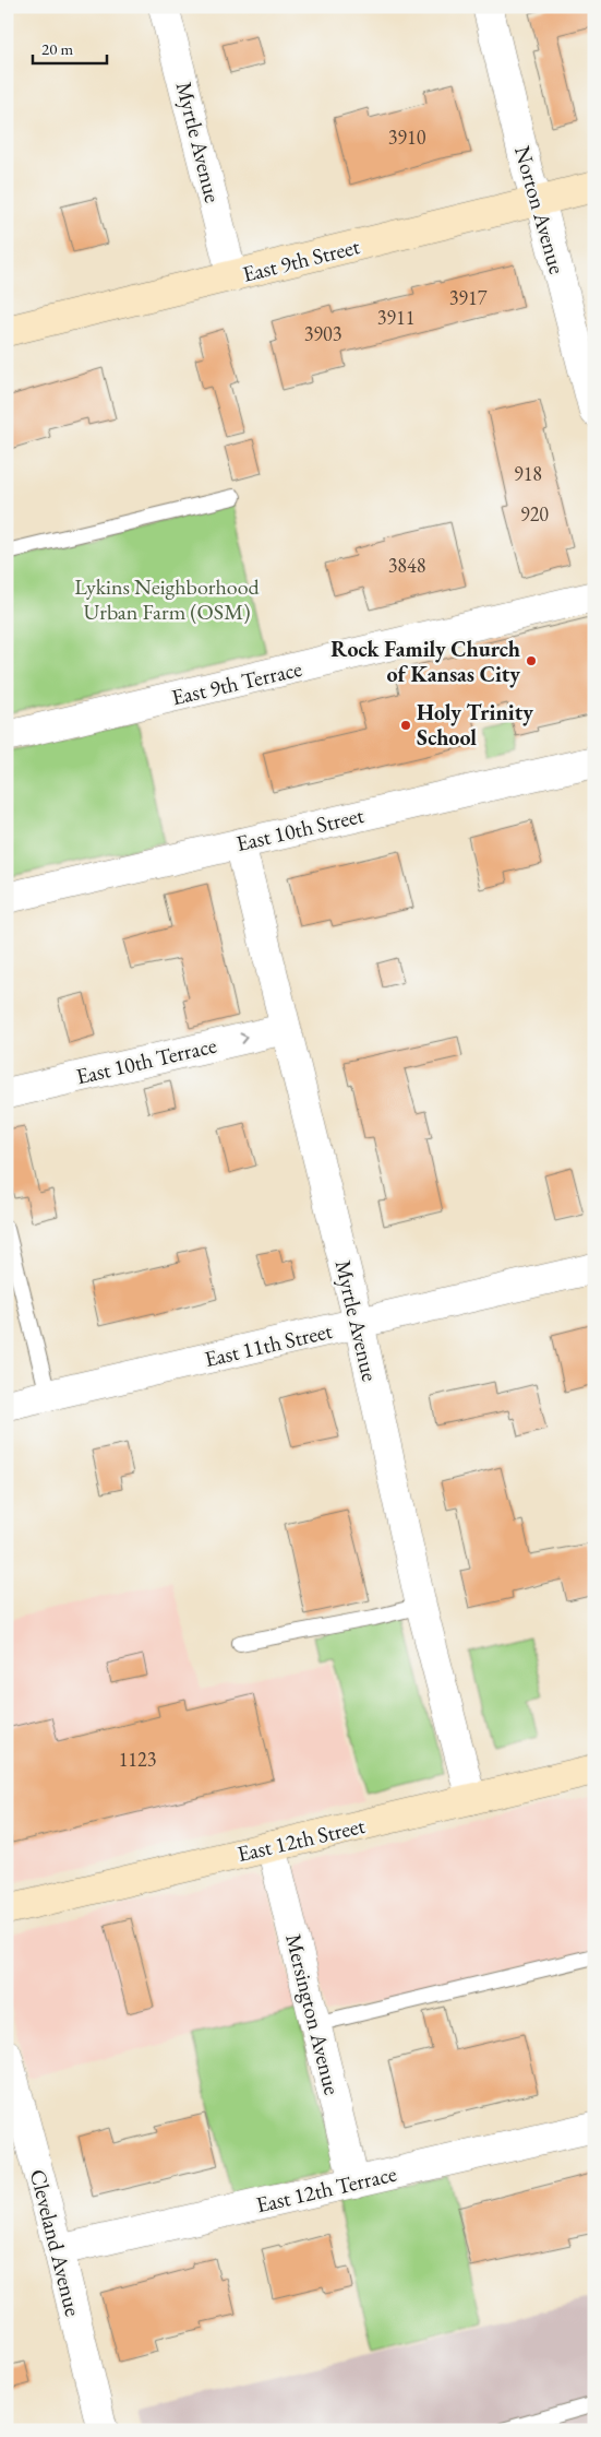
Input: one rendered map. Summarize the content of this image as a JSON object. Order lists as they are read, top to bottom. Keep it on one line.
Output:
{"streets":{"main road":["East 9th Street","East 12th Street"],"street":["Myrtle Avenue","Norton Avenue","East 9th Terrace","East 10th Street","East 10th Terrace","East 11th Street","Mersington Avenue","East 12th Terrace","Cleveland Avenue"]},"crossings":[["Myrtle Avenue","East 9th Street"],["Myrtle Avenue","East 10th Street"],["Myrtle Avenue","East 10th Terrace"],["Myrtle Avenue","East 11th Street"],["Myrtle Avenue","East 12th Street"],["Norton Avenue","East 9th Street"],["East 12th Street","Mersington Avenue"],["Mersington Avenue","East 12th Terrace"],["East 12th Terrace","Cleveland Avenue"]],"one_way":["East 10th Terrace"],"parks":["Lykins Neighborhood Urban Farm (OSM)"],"places":["Rock Family Church of Kansas City","Holy Trinity School"],"house_numbers":["3910","3917","3911","3903","918","920","3848","1123"],"scale_bar":"20 m"}
